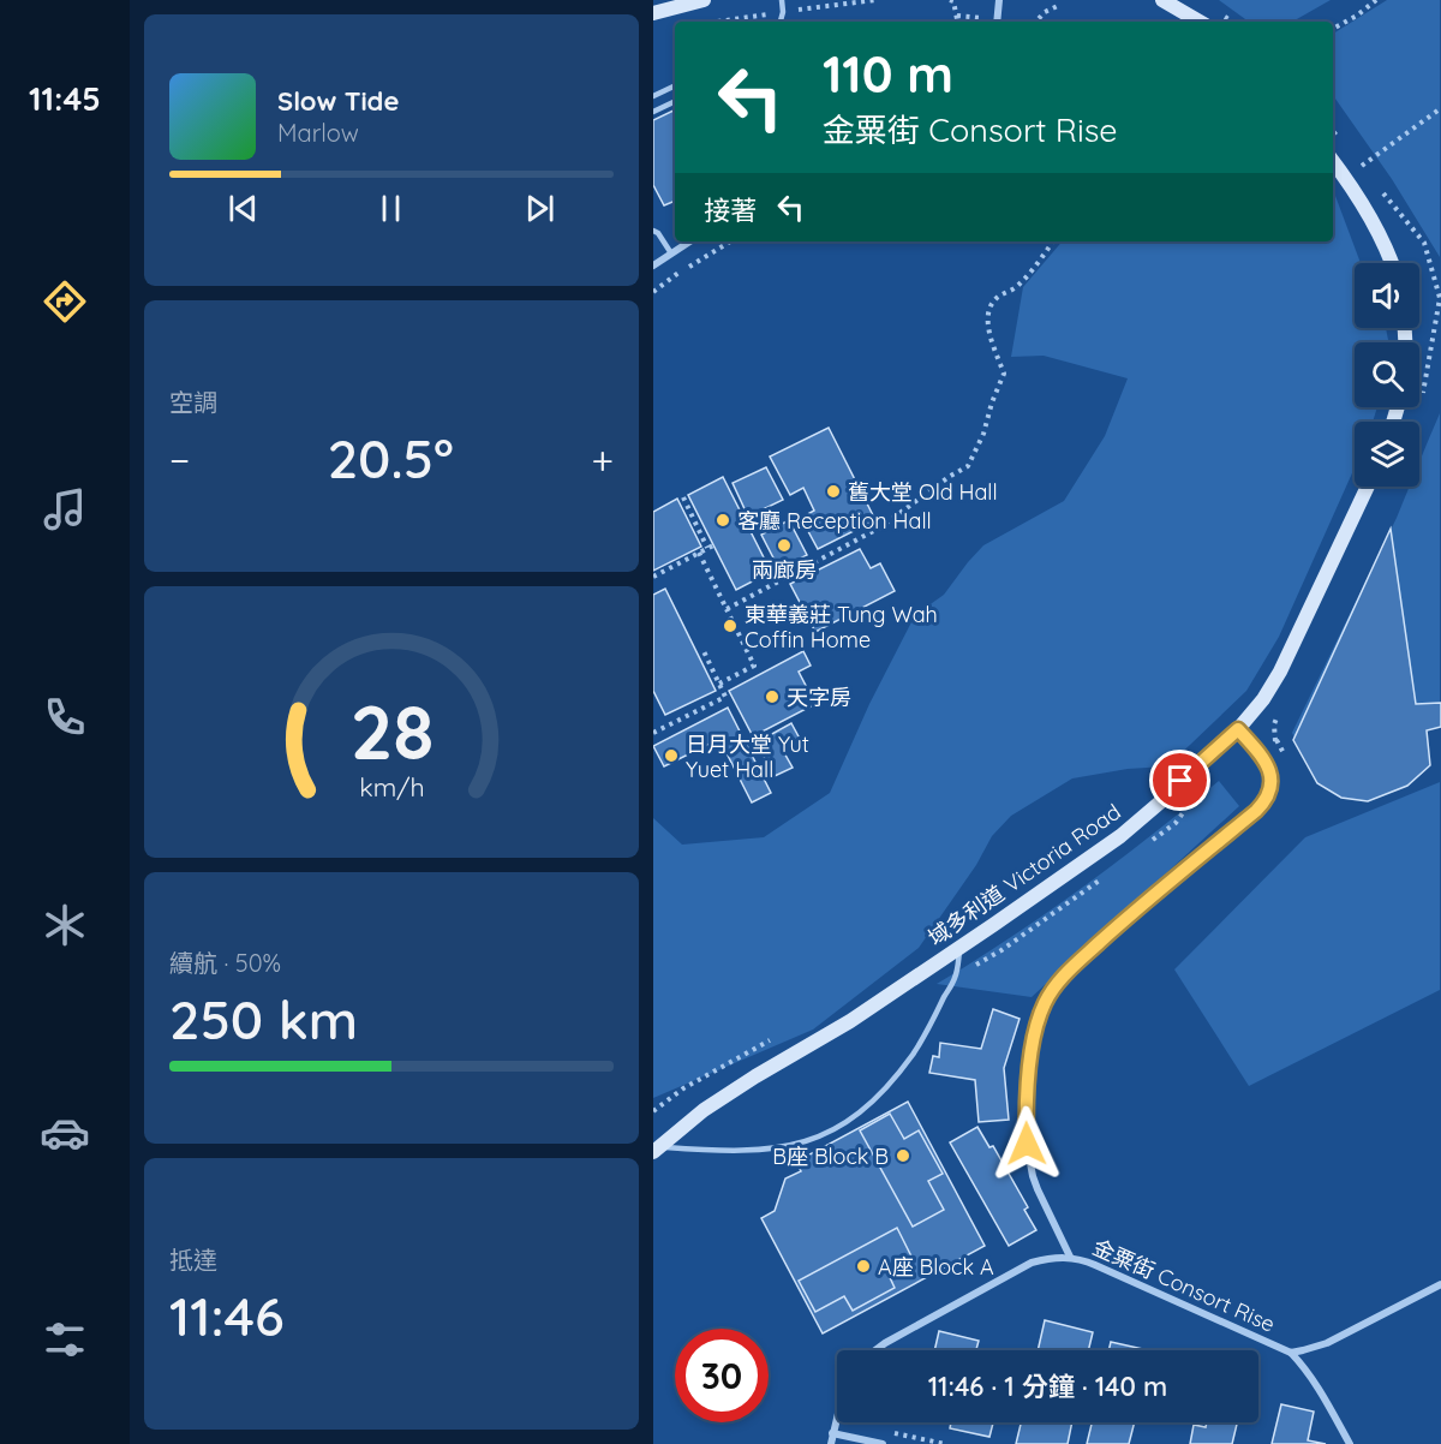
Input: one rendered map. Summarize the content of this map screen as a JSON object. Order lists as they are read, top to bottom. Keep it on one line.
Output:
{"streets":{"main road":["域多利道 Victoria Road"],"street":["金粟街 Consort Rise"]},"crossings":[["域多利道 Victoria Road","金粟街 Consort Rise"]],"places":["舊大堂 Old Hall","客廳 Reception Hall","兩廊房","東華義莊 Tung Wah Coffin Home","天字房","日月大堂 Yut Yuet Hall","B座 Block B","A座 Block A"],"page":{"tabs":"11:45","turn":["110 m","金粟街 Consort Rise"],"song":["Slow Tide","Marlow"],"then":"接著","tile":["空調",["續航 · 50%","250 km"],["抵達","11:46"]],"heat":["−","20.5°","+"],"limit":"30","trip":"11:46 · 1 分鐘 · 140 m","gauge":["28","km/h"]}}
